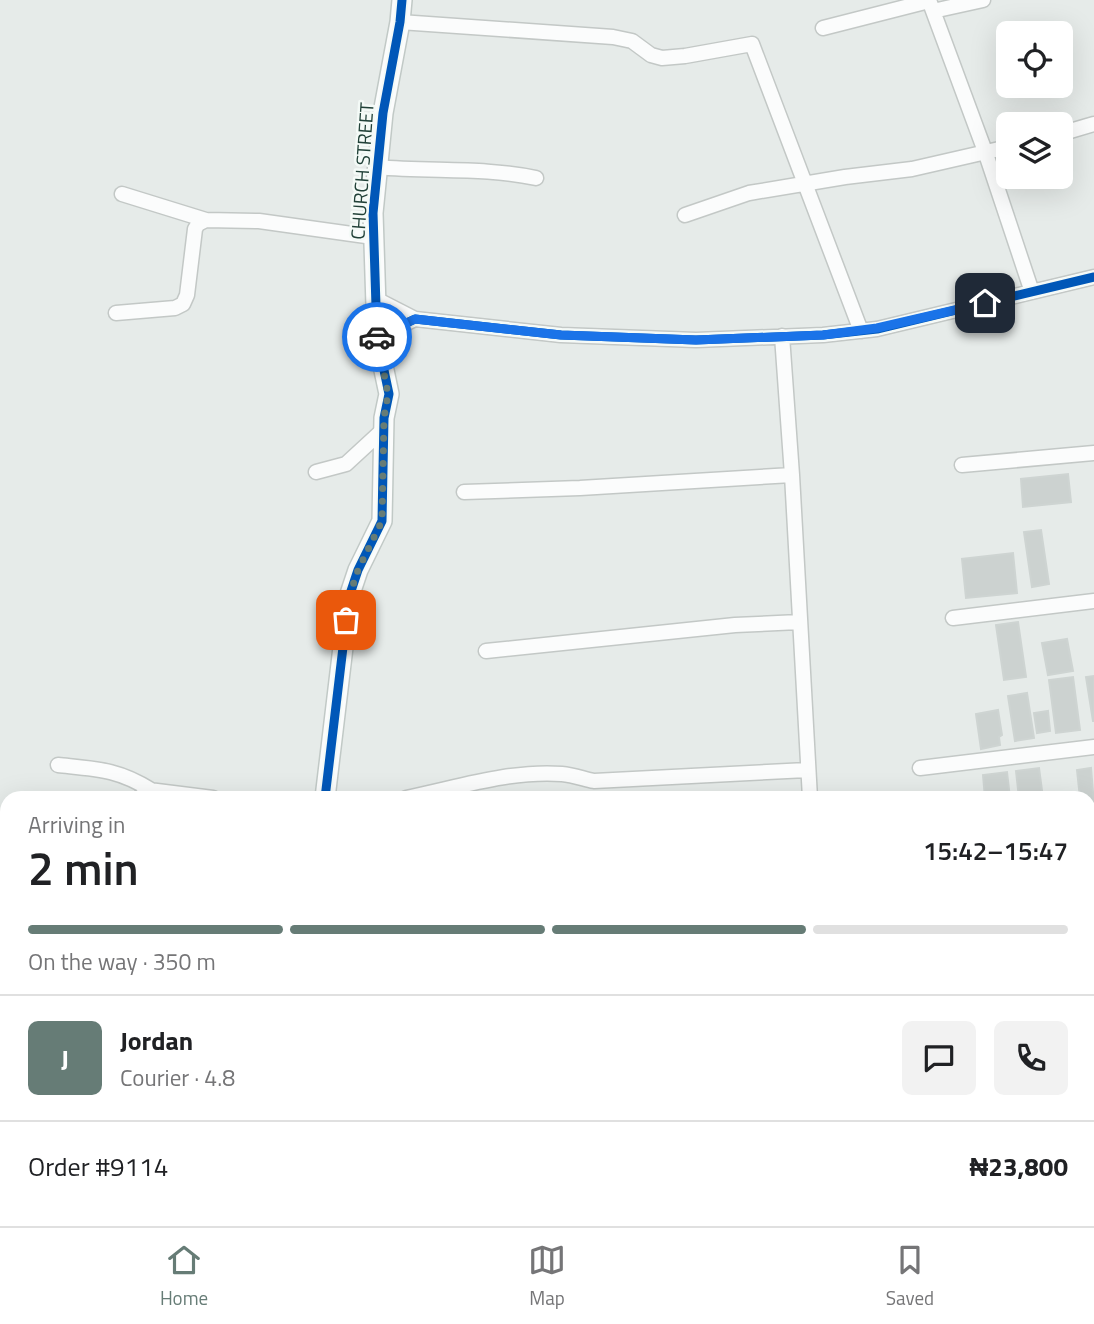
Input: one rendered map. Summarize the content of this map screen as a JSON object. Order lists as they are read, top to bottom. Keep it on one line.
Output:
{"streets":{"street":["CHURCH STREET"]},"page":{"heading":["2 min","Arriving in","15:42–15:47"],"panel":["Jordan","Courier · 4.8","Order #9114","₦23,800"],"bar":"On the way · 350 m","round":"J","tabs":["Home","Map","Saved"]}}
